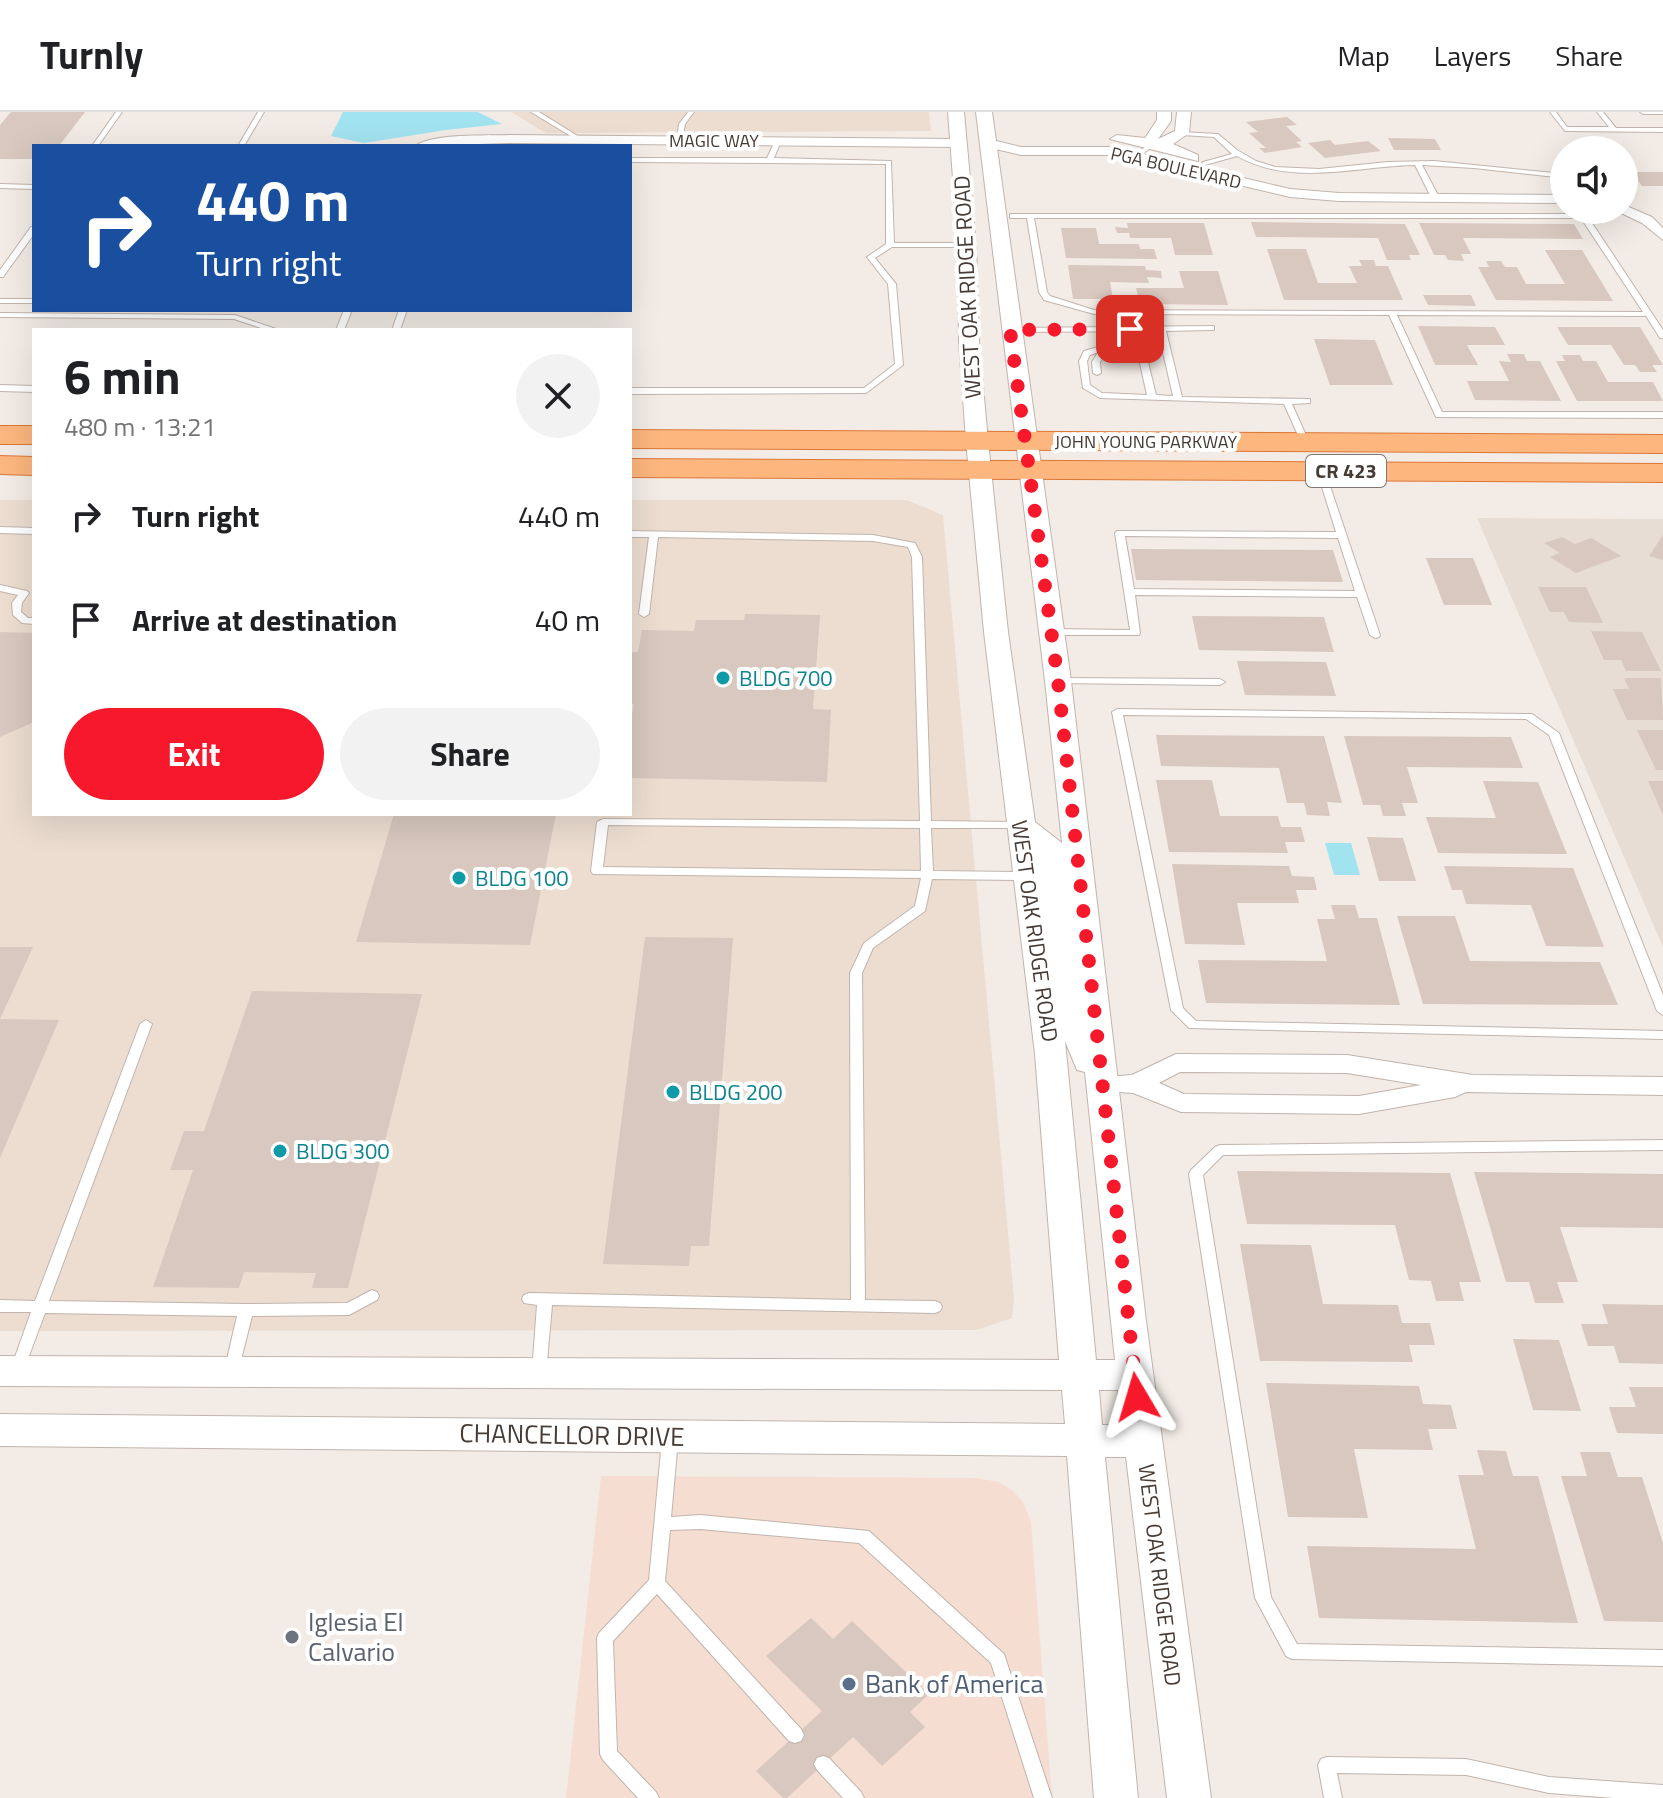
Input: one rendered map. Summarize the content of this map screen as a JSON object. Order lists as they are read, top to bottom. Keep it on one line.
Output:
{"streets":{"highway":["JOHN YOUNG PARKWAY","CR 423"],"street":["MAGIC WAY","PGA BOULEVARD","WEST OAK RIDGE ROAD","CHANCELLOR DRIVE"]},"crossings":[["MAGIC WAY","WEST OAK RIDGE ROAD"],["PGA BOULEVARD","WEST OAK RIDGE ROAD"],["WEST OAK RIDGE ROAD","JOHN YOUNG PARKWAY"],["WEST OAK RIDGE ROAD","CHANCELLOR DRIVE"]],"places":["BLDG 700","BLDG 100","BLDG 200","BLDG 300","Iglesia El Calvario","Bank of America"],"page":{"header":"Turnly","nav":["Map","Layers","Share"],"turn":["440 m","Turn right"],"heading":["6 min","480 m · 13:21"],"list":[{"name":"Turn right","value":"440 m"},{"name":"Arrive at destination","value":"40 m"}],"buttons":["Exit","Share"]}}
